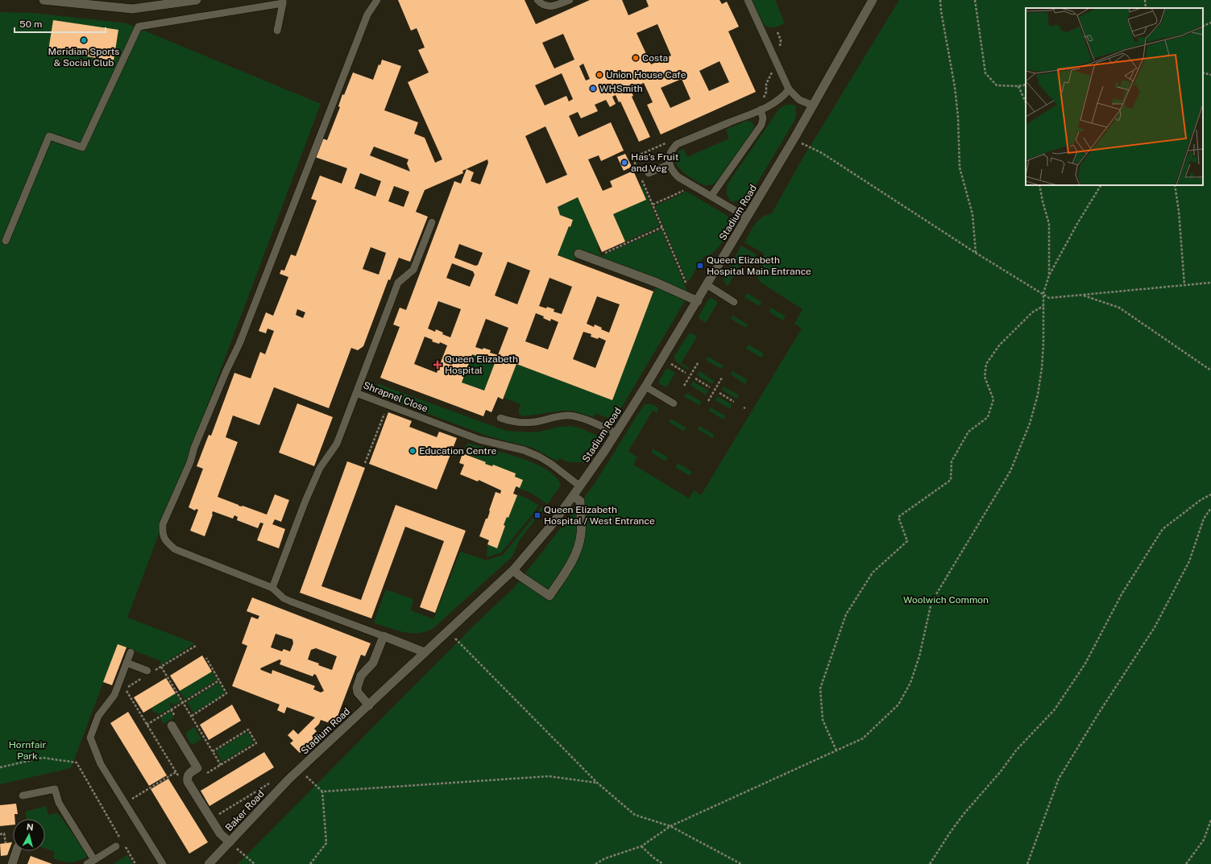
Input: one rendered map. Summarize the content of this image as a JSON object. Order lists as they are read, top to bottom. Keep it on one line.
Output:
{"streets":{"street":["Stadium Road","Baker Road"],"lane":["Shrapnel Close"]},"crossings":[["Stadium Road","Shrapnel Close"],["Stadium Road","Baker Road"]],"parks":["Woolwich Common","Hornfair Park"],"places":{"other":["Meridian Sports & Social Club","Costa","Union House Cafe","WHSmith","Has’s Fruit and Veg","Education Centre"],"transit":["Queen Elizabeth Hospital Main Entrance","Queen Elizabeth Hospital / West Entrance"],"health":["Queen Elizabeth Hospital"]},"scale_bar":"50 m","north":"top"}
